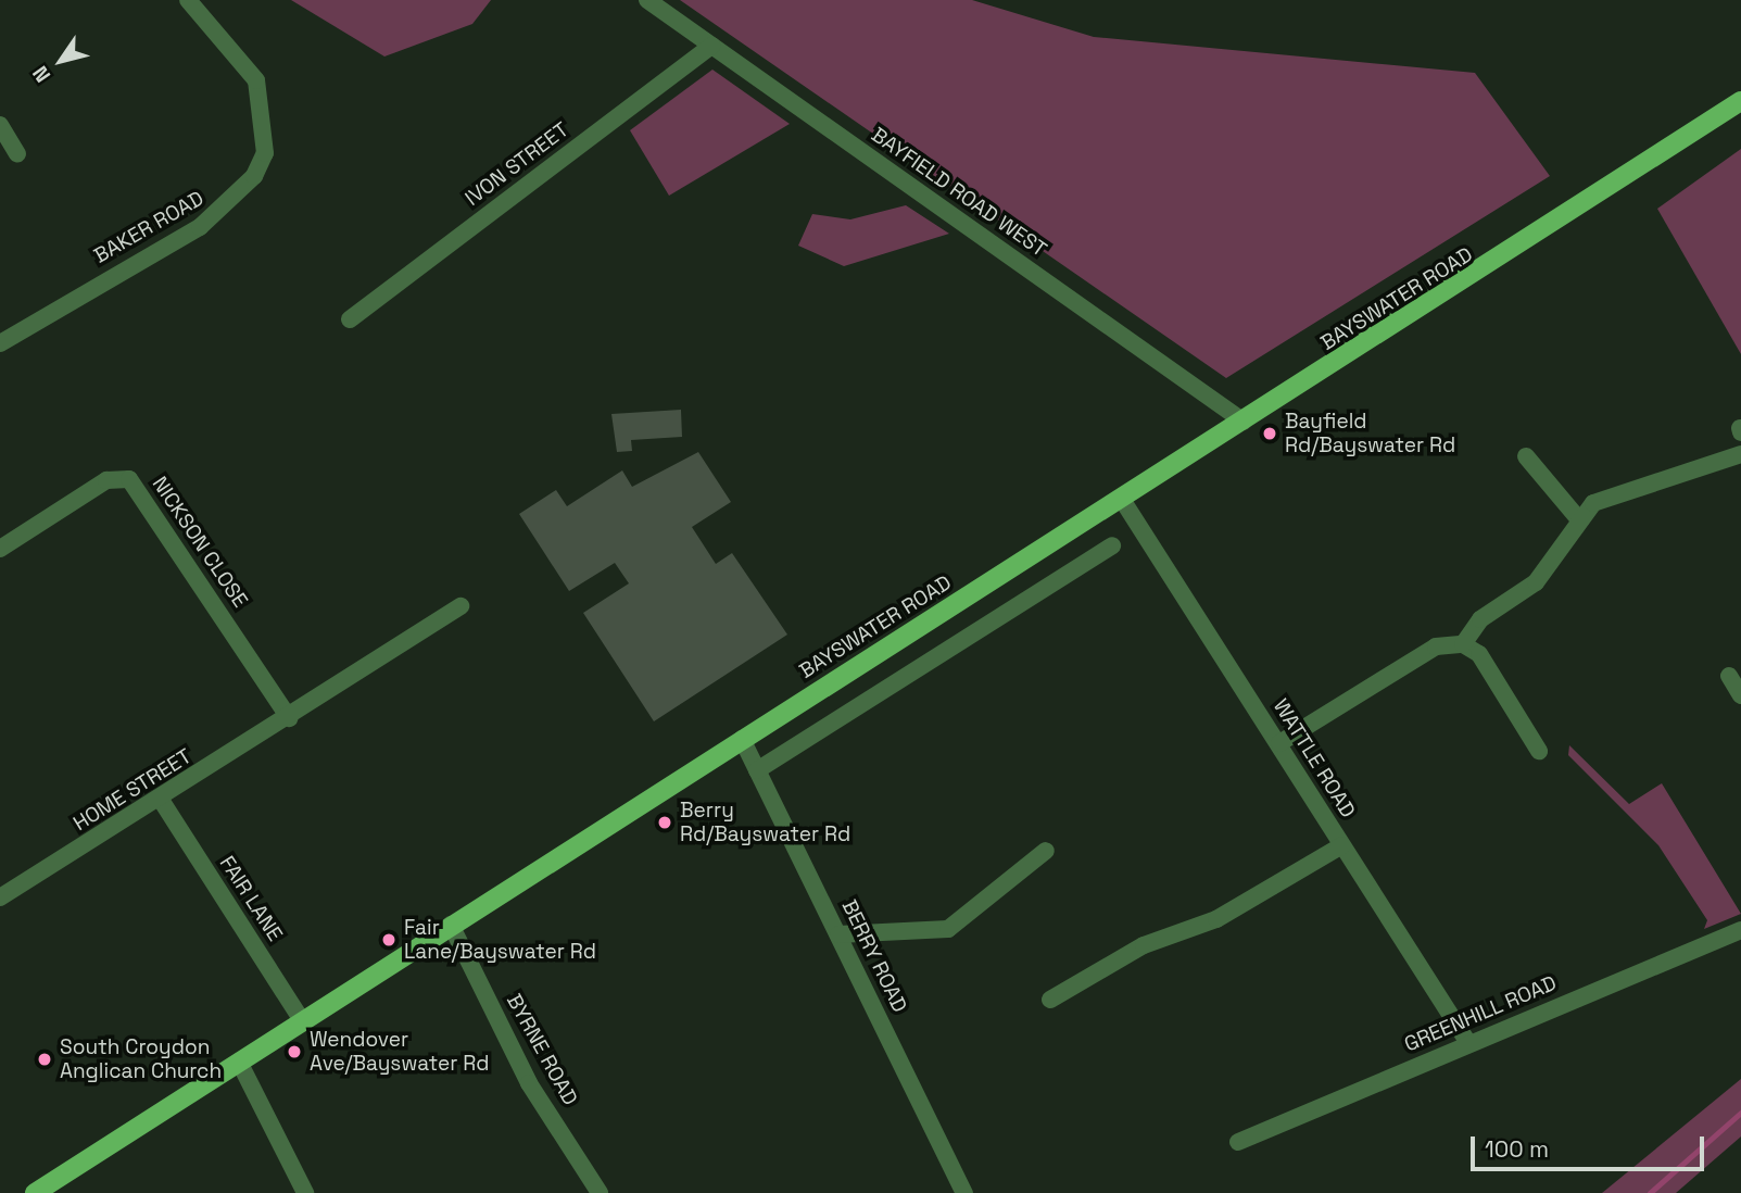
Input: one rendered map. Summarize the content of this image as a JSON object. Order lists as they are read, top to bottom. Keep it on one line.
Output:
{"streets":{"main road":["BAYSWATER ROAD"],"street":["IVON STREET","BAYFIELD ROAD WEST","BAKER ROAD","NICKSON CLOSE","WATTLE ROAD","HOME STREET","FAIR LANE","BERRY ROAD","GREENHILL ROAD","BYRNE ROAD"]},"crossings":[["IVON STREET","BAYFIELD ROAD WEST"],["BAYFIELD ROAD WEST","BAYSWATER ROAD"],["BAYSWATER ROAD","WATTLE ROAD"],["BAYSWATER ROAD","FAIR LANE"],["BAYSWATER ROAD","BERRY ROAD"],["BAYSWATER ROAD","BYRNE ROAD"],["NICKSON CLOSE","HOME STREET"],["WATTLE ROAD","GREENHILL ROAD"],["HOME STREET","FAIR LANE"]],"places":["Bayfield Rd/Bayswater Rd","Berry Rd/Bayswater Rd","Fair Lane/Bayswater Rd","Wendover Ave/Bayswater Rd","South Croydon Anglican Church"],"scale_bar":"100 m","north":"bottom left"}
